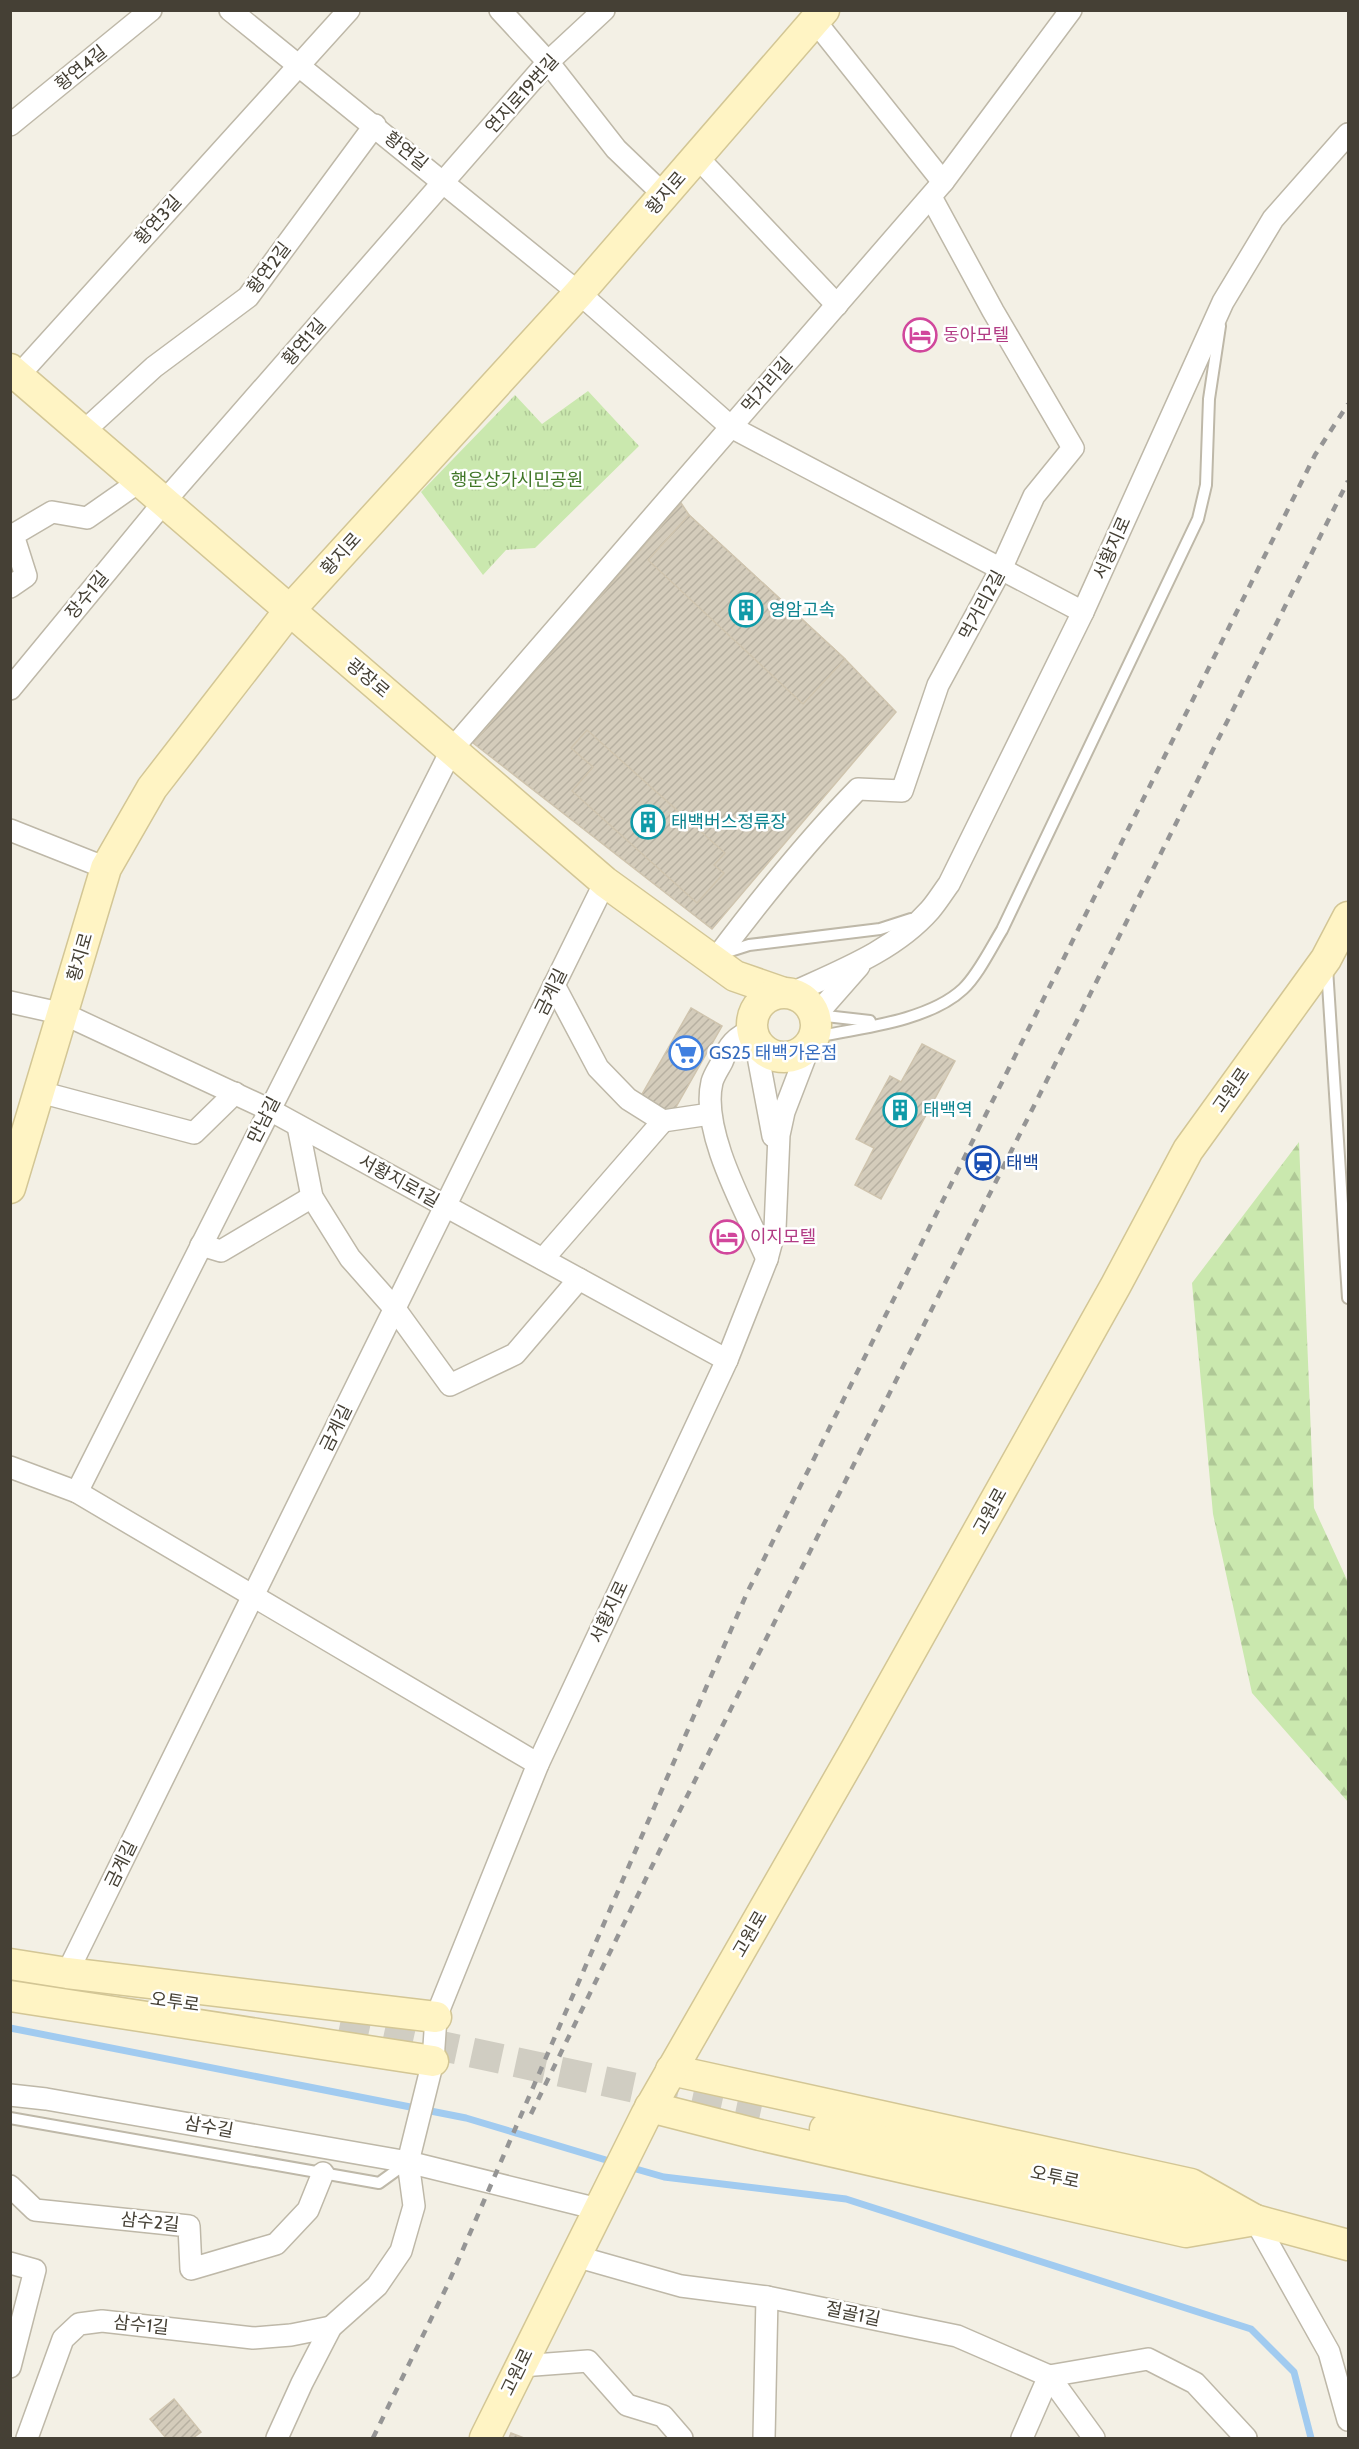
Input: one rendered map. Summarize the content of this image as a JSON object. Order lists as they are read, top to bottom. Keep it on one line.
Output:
{"streets":{"street":["황연4길","연지로19번길","황연길","황지로","황연3길","황연2길","황연1길","먹거리길","서황지로","장수1길","먹거리2길","광장로","금계길","고원로","만남길","서황지로1길","오투로","삼수길","삼수2길","절골1길","삼수1길"]},"crossings":[["연지로19번길","황연길"],["연지로19번길","황연1길"],["황연길","황지로"],["황연길","황연3길"],["황연길","황연2길"],["황연길","황연1길"],["황연길","먹거리길"],["황연길","서황지로"],["황연길","먹거리2길"],["황지로","광장로"],["황지로","서황지로1길"],["황연3길","광장로"],["황연2길","광장로"],["황연1길","장수1길"],["황연1길","광장로"],["먹거리길","먹거리2길"],["먹거리길","광장로"],["먹거리길","만남길"],["서황지로","서황지로1길"],["서황지로","삼수길"],["장수1길","광장로"],["먹거리2길","광장로"],["광장로","금계길"],["광장로","만남길"],["금계길","서황지로1길"],["고원로","삼수길"],["고원로","절골1길"],["만남길","서황지로1길"]],"parks":["행운상가시민공원"],"places":{"hotel":["동아모텔","이지모텔"],"building":["영암고속","태백버스정류장","태백역"],"supermarket":["GS25 태백가온점"],"station":["태백"]}}
